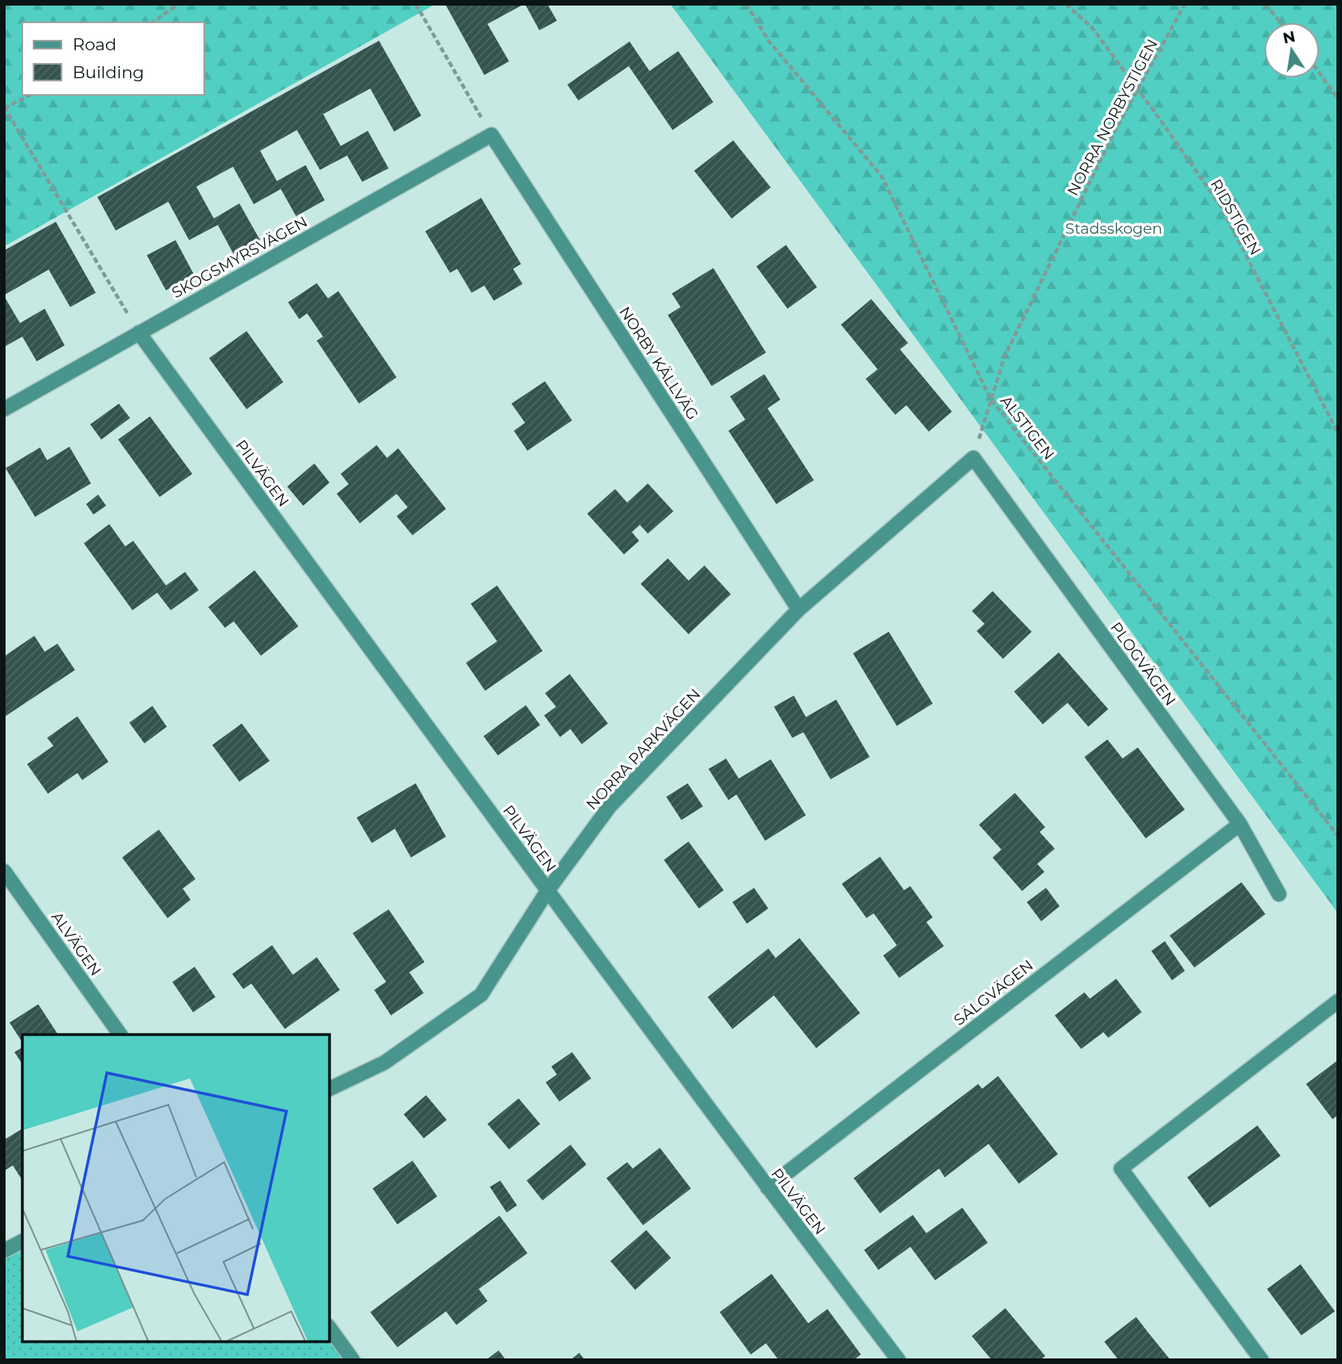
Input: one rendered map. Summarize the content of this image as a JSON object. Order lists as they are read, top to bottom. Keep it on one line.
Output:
{"streets":{"street":["SKOGSMYRSVÄGEN","NORBY KÄLLVÄG","PILVÄGEN","PLOGVÄGEN","NORRA PARKVÄGEN","ALVÄGEN","SÄLGVÄGEN"],"path":["NORRA NORBYSTIGEN","RIDSTIGEN","ALSTIGEN"]},"crossings":[["NORRA NORBYSTIGEN","RIDSTIGEN"],["NORRA NORBYSTIGEN","ALSTIGEN"],["NORRA NORBYSTIGEN","PLOGVÄGEN"],["NORRA NORBYSTIGEN","NORRA PARKVÄGEN"],["SKOGSMYRSVÄGEN","NORBY KÄLLVÄG"],["SKOGSMYRSVÄGEN","PILVÄGEN"],["NORBY KÄLLVÄG","NORRA PARKVÄGEN"],["PILVÄGEN","NORRA PARKVÄGEN"],["PILVÄGEN","SÄLGVÄGEN"],["PLOGVÄGEN","NORRA PARKVÄGEN"],["PLOGVÄGEN","SÄLGVÄGEN"]],"parks":["Stadsskogen"],"legend":["Road","Building"],"north":"top"}
